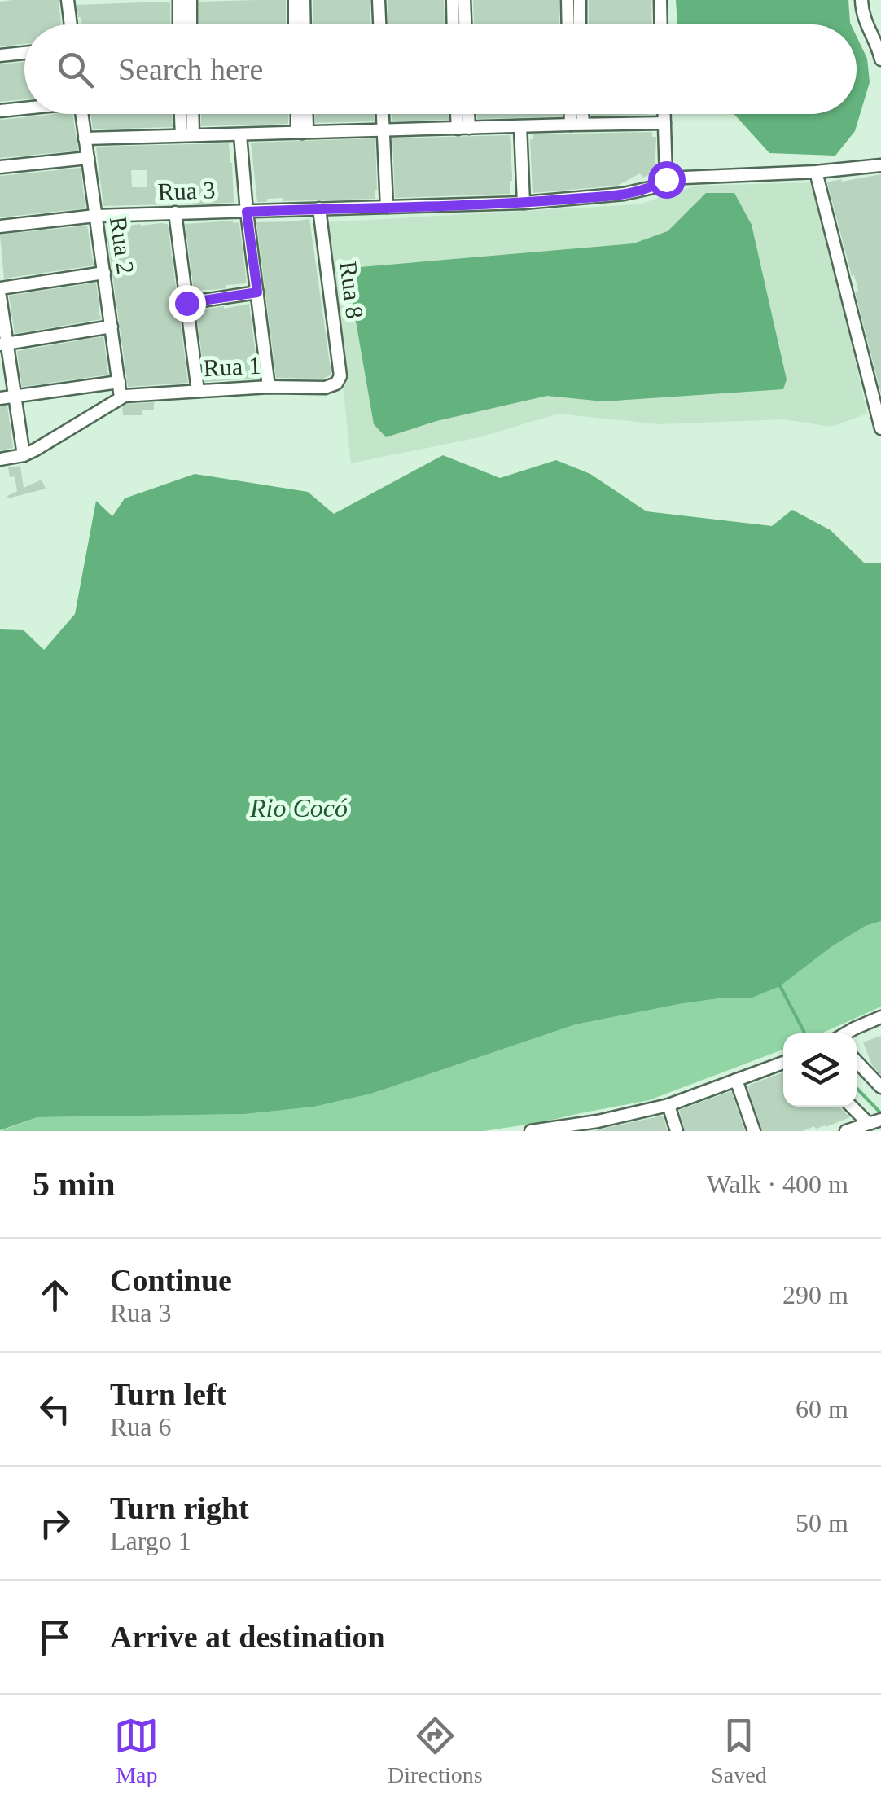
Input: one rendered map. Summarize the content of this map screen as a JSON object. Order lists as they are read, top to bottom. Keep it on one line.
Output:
{"streets":{"street":["Rua 3","Rua 2","Rua 8","Rua 1"]},"crossings":[["Rua 3","Rua 2"],["Rua 3","Rua 8"],["Rua 2","Rua 1"],["Rua 8","Rua 1"]],"water":["Rio Cocó"],"page":{"search":"Search here","heading":["5 min","Walk · 400 m"],"list":[["Continue","Rua 3","290 m"],["Turn left","Rua 6","60 m"],["Turn right","Largo 1","50 m"],"Arrive at destination"],"nav":["Map","Directions","Saved"]}}
